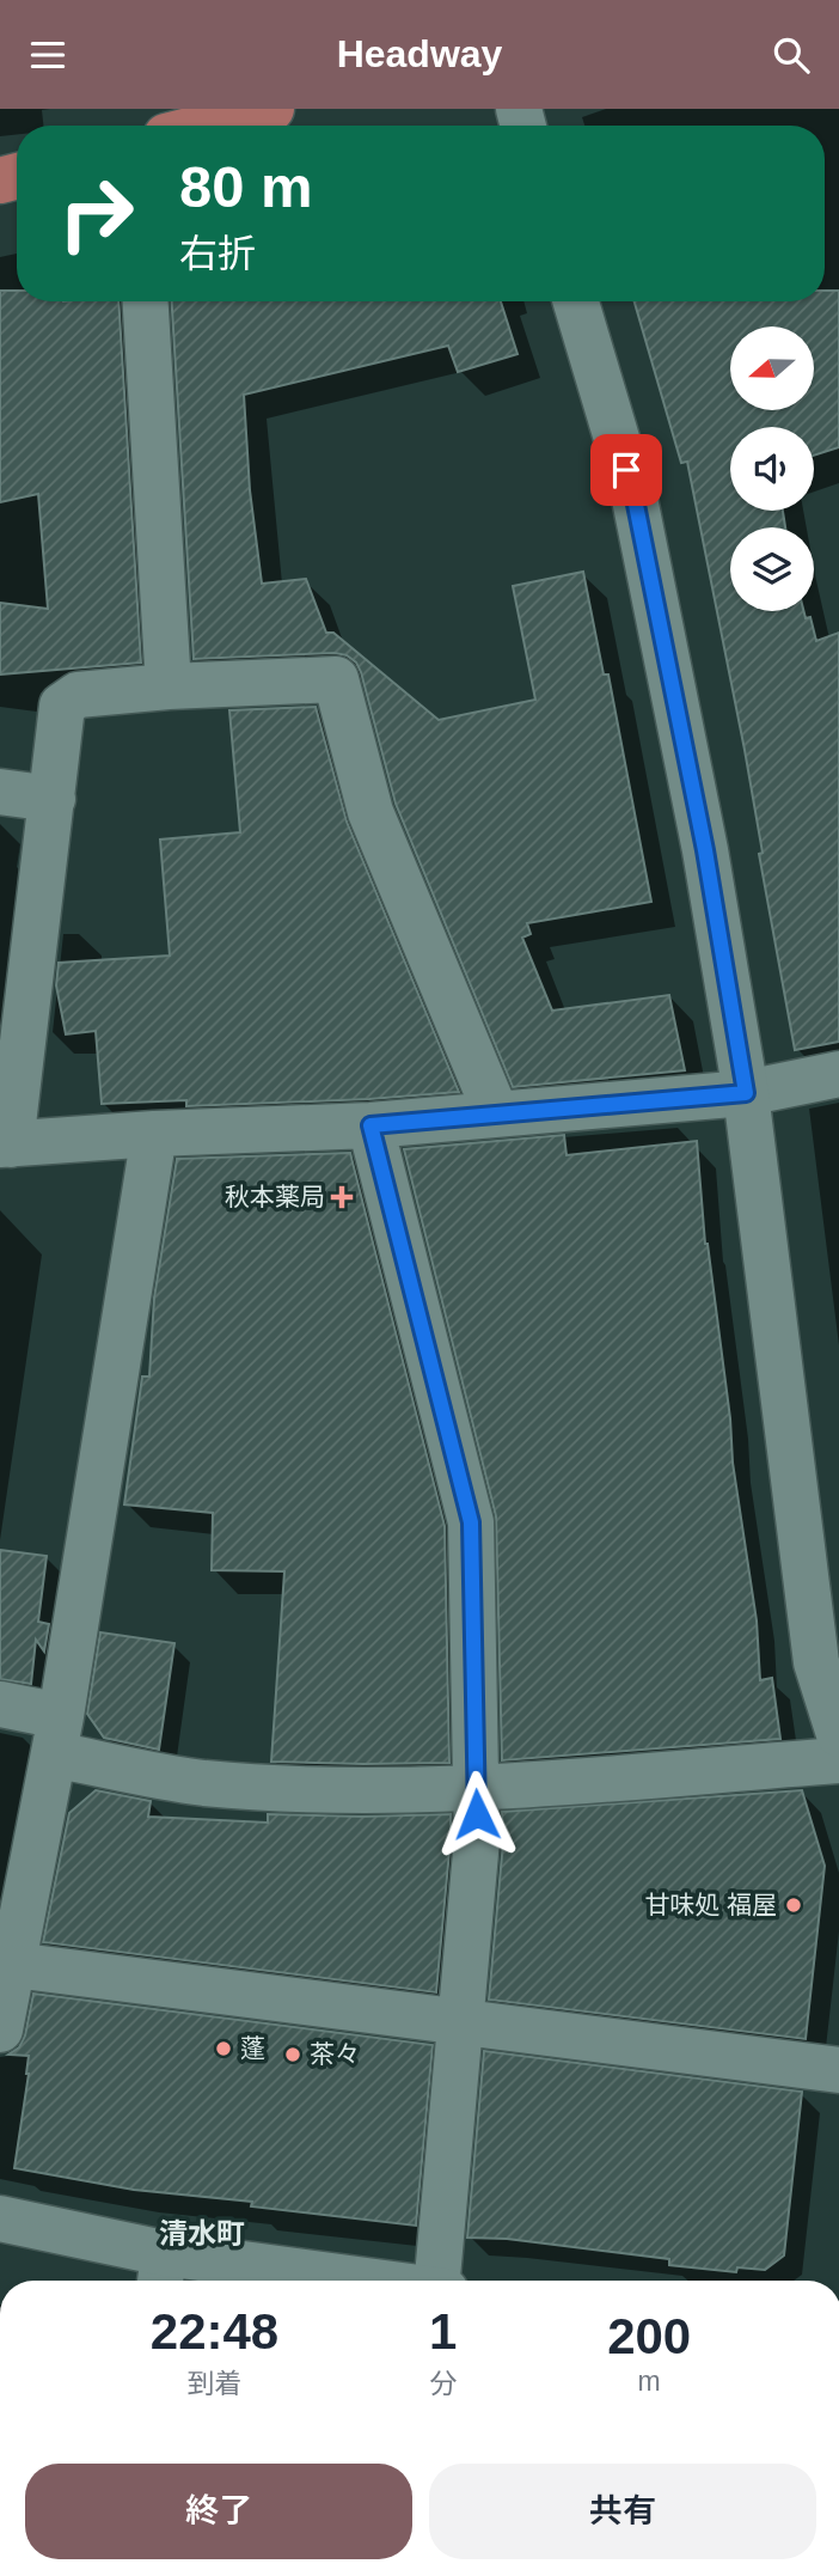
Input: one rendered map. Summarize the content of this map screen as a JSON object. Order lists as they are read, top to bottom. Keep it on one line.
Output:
{"districts":["清水町"],"places":{"health":["秋本薬局"],"other":["甘味処 福屋","蓬","茶々"]},"north":"left","page":{"header":"Headway","turn":["80 m","右折"],"eta":["22:48","到着","1","分","200","m"],"buttons":["終了","共有"]}}
